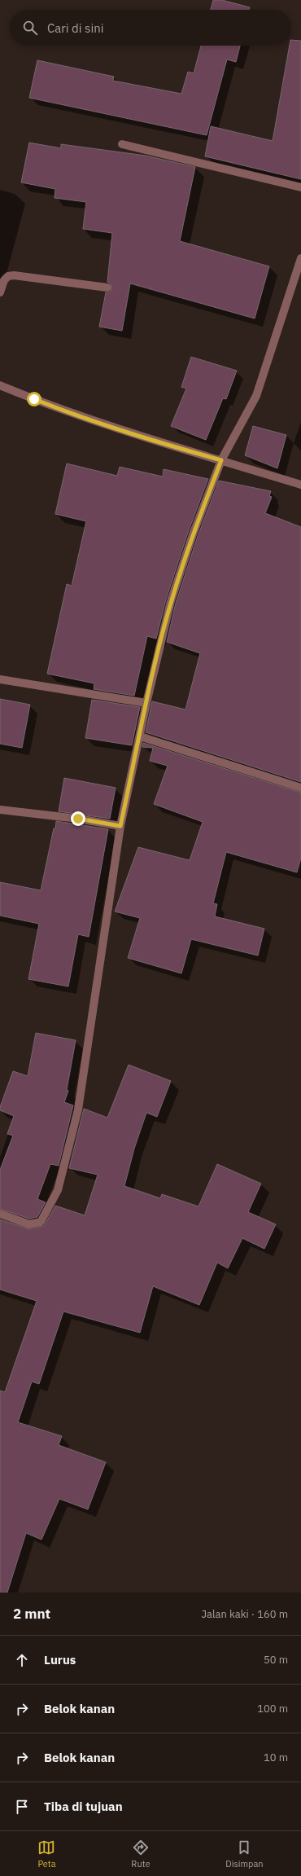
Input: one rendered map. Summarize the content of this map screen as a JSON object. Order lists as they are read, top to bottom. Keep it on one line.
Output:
{"page":{"search":"Cari di sini","heading":["2 mnt","Jalan kaki · 160 m"],"list":[["Lurus","50 m"],["Belok kanan","100 m"],["Belok kanan","10 m"],"Tiba di tujuan"],"nav":["Peta","Rute","Disimpan"]}}
